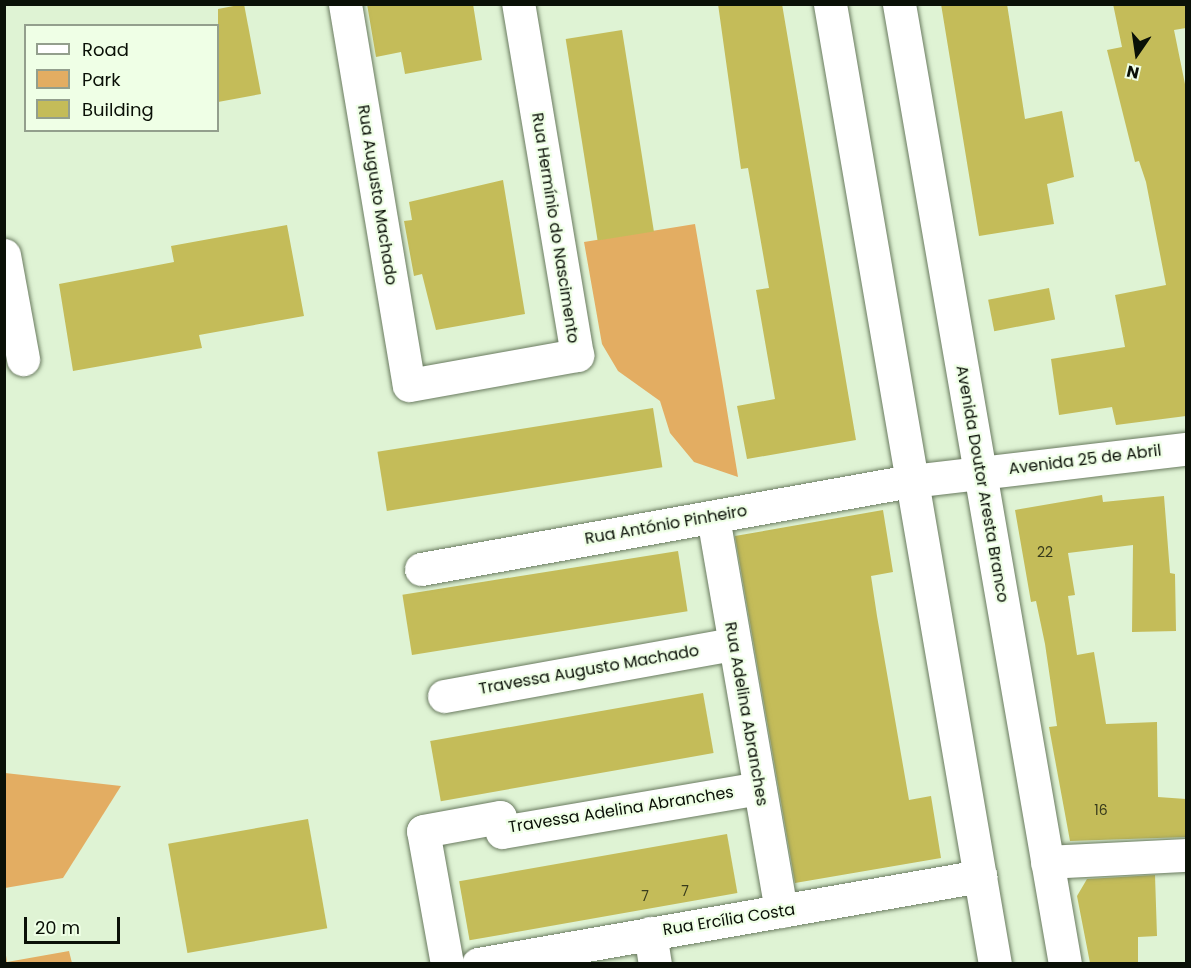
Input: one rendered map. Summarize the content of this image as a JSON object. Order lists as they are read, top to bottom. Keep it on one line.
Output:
{"streets":{"street":["Rua Augusto Machado","Rua Hermínio do Nascimento","Avenida 25 de Abril","Avenida Doutor Aresta Branco","Rua António Pinheiro","Travessa Augusto Machado","Rua Adelina Abranches","Travessa Adelina Abranches","Rua Ercília Costa"]},"crossings":[["Rua Augusto Machado","Rua Hermínio do Nascimento"],["Avenida 25 de Abril","Avenida Doutor Aresta Branco"],["Avenida 25 de Abril","Rua António Pinheiro"],["Rua António Pinheiro","Rua Adelina Abranches"],["Travessa Augusto Machado","Rua Adelina Abranches"],["Rua Adelina Abranches","Travessa Adelina Abranches"],["Rua Adelina Abranches","Rua Ercília Costa"]],"house_numbers":["22","16","7","7"],"legend":["Road","Park","Building"],"scale_bar":"20 m","north":"bottom"}
